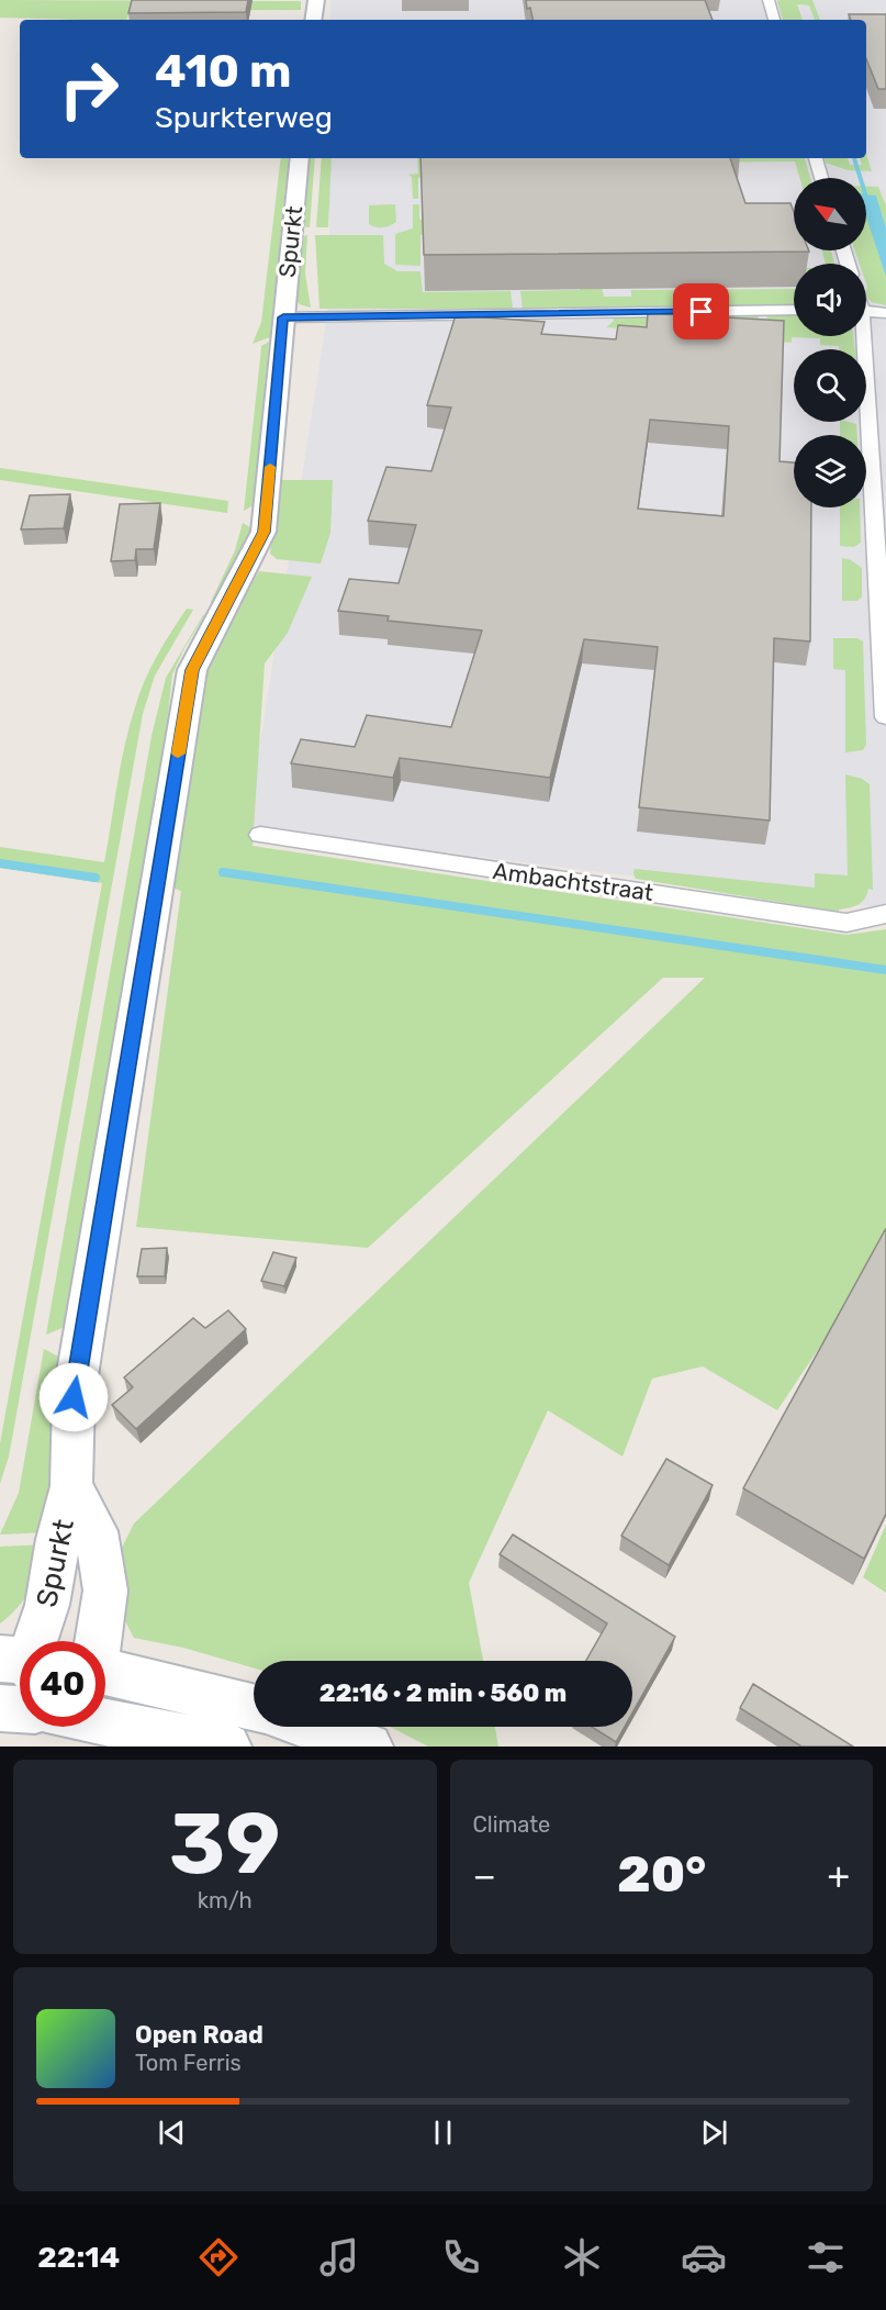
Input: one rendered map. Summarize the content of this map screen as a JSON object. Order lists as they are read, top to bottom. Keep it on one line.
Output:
{"streets":{"street":["Spurkt","Ambachtstraat"]},"north":"top left","page":{"turn":["410 m","Spurkterweg"],"limit":"40","trip":"22:16 · 2 min · 560 m","tile":[["39","km/h"],"Climate"],"heat":["−","20°","+"],"song":["Open Road","Tom Ferris"],"tabs":"22:14"}}
